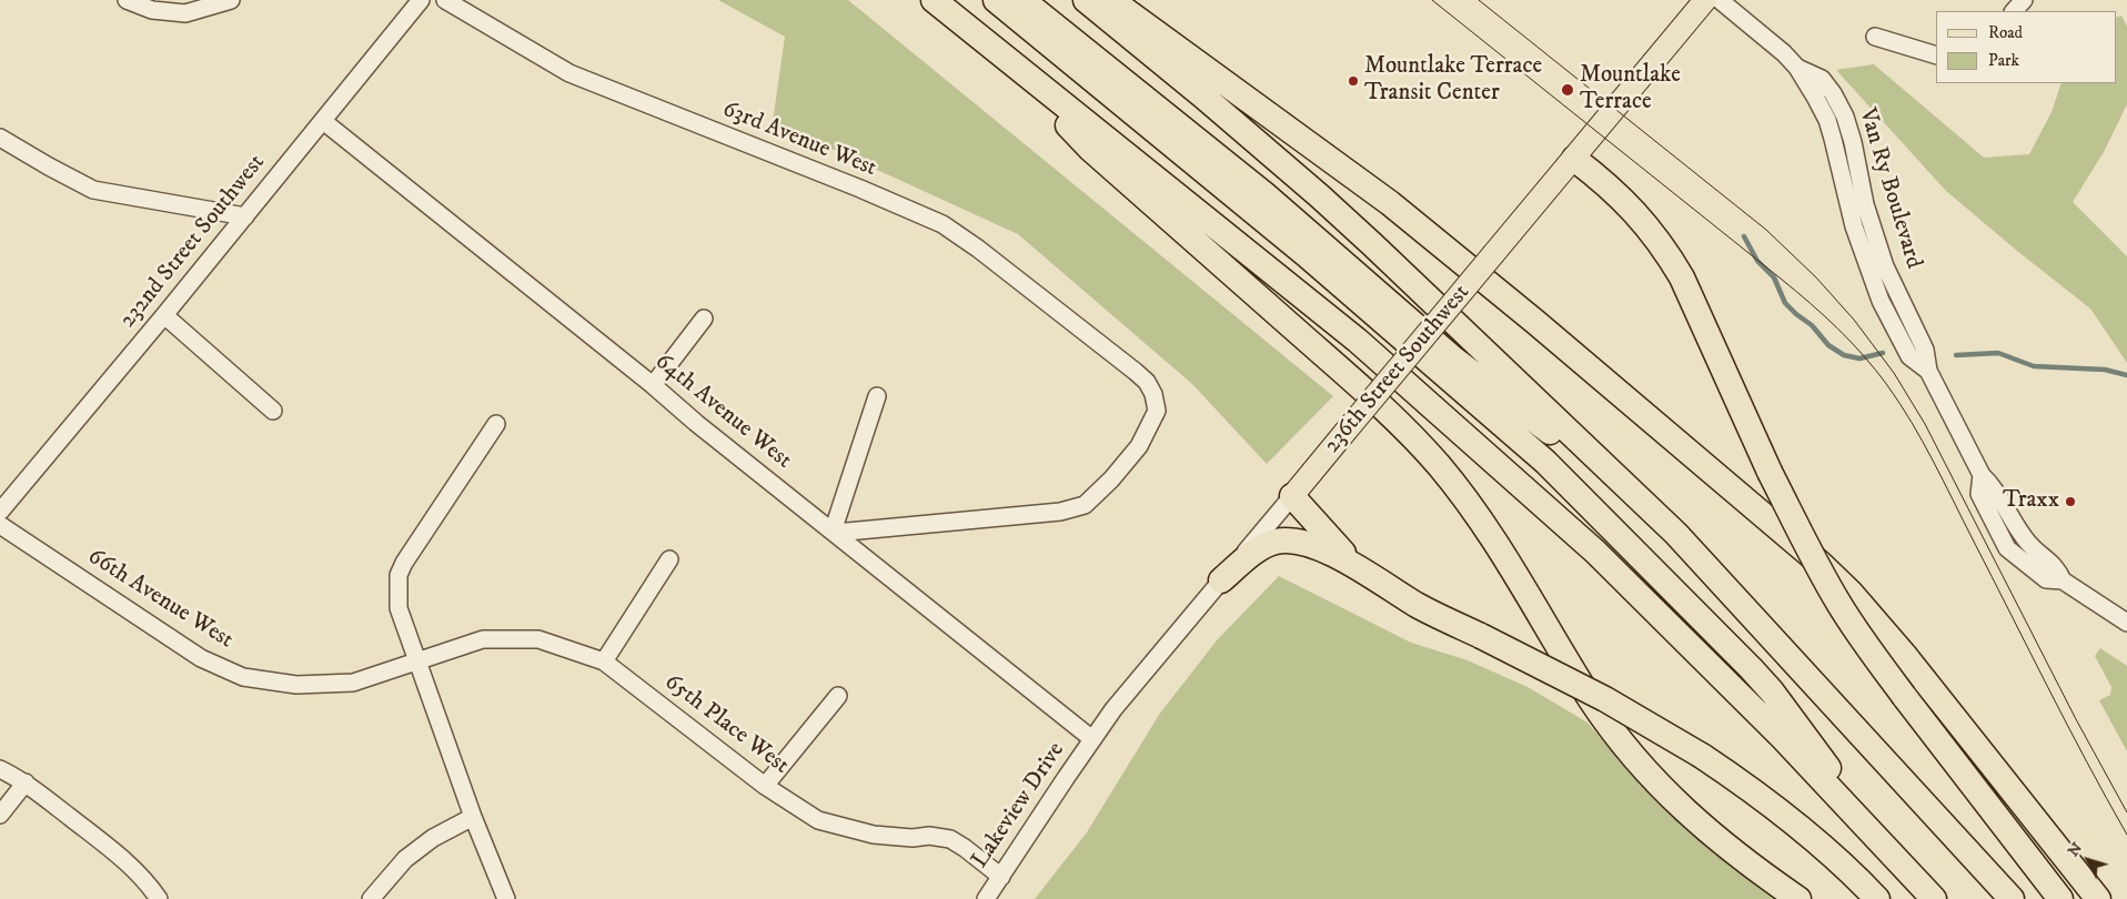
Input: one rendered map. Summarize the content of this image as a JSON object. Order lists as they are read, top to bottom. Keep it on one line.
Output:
{"streets":{"main road":["236th Street Southwest"],"street":["63rd Avenue West","Van Ry Boulevard","232nd Street Southwest","64th Avenue West","66th Avenue West","65th Place West","Lakeview Drive"]},"crossings":[["63rd Avenue West","64th Avenue West"],["232nd Street Southwest","64th Avenue West"],["236th Street Southwest","64th Avenue West"],["236th Street Southwest","Lakeview Drive"],["64th Avenue West","Lakeview Drive"],["66th Avenue West","65th Place West"],["65th Place West","Lakeview Drive"]],"places":["Mountlake Terrace Transit Center","Mountlake Terrace","Traxx"],"legend":["Road","Park"],"north":"top left"}
